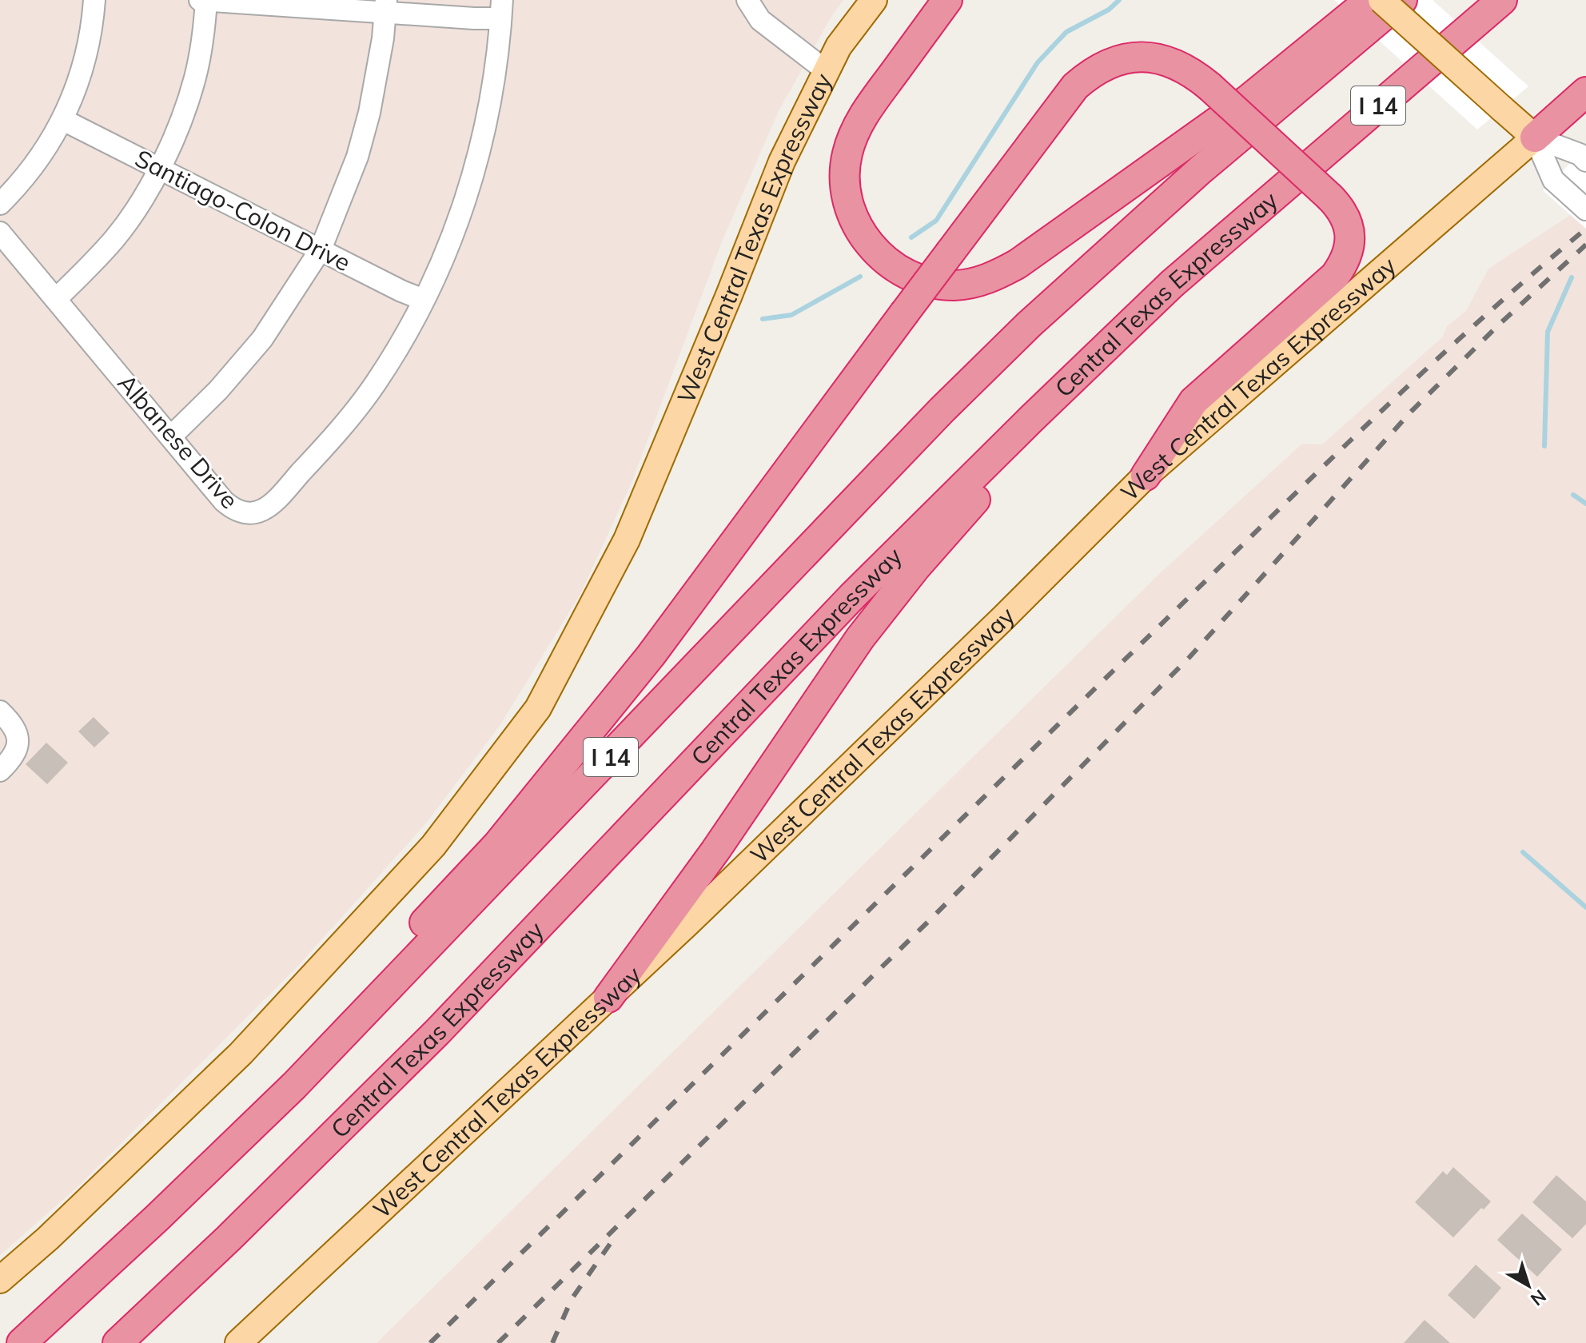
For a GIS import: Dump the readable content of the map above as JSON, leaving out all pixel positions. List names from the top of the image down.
{
  "streets": {
    "highway": ["I 14", "Central Texas Expressway"],
    "main road": ["West Central Texas Expressway"],
    "street": ["Santiago-Colon Drive", "Albanese Drive"]
  },
  "crossings": [
    ["Santiago-Colon Drive", "Albanese Drive"]
  ],
  "north": "bottom right"
}
